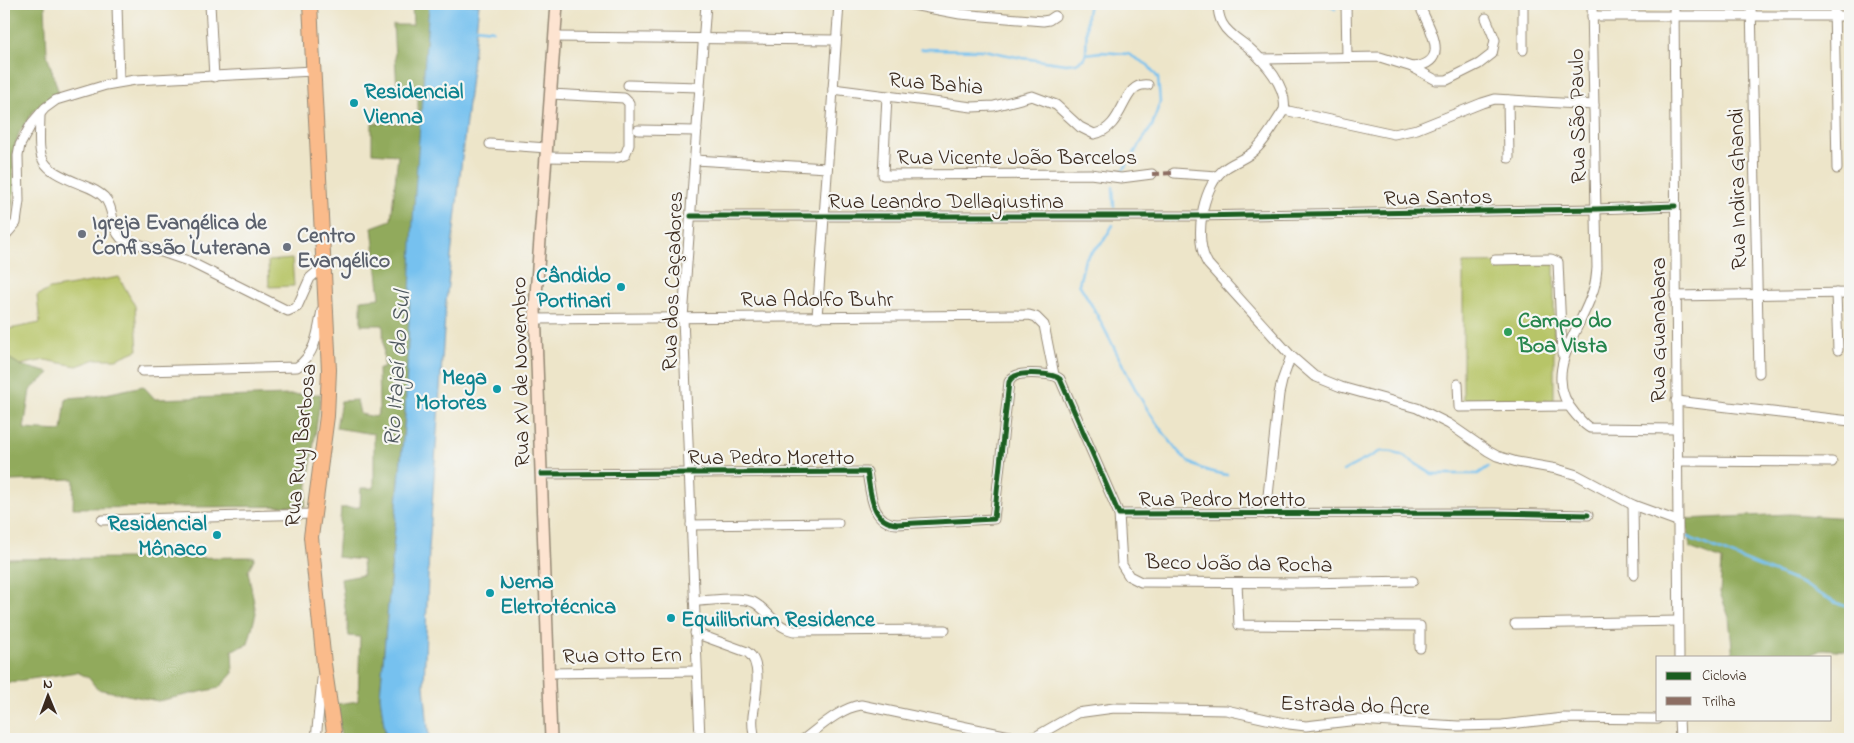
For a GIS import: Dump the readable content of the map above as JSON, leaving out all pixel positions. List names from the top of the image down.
{
  "streets": {
    "main road": ["Rua XV de Novembro", "Rua Ruy Barbosa"],
    "street": [
      "Rua Bahia",
      "Rua São Paulo",
      "Rua Vicente João Barcelos",
      "Rua Indira Ghandi",
      "Rua Santos",
      "Rua Leandro Dellagiustina",
      "Rua dos Caçadores",
      "Rua Adolfo Buhr",
      "Rua Guanabara",
      "Rua Pedro Moretto",
      "Beco João da Rocha",
      "Rua Otto Ern",
      "Estrada do Acre"
    ]
  },
  "crossings": [
    ["Rua Bahia", "Rua Vicente João Barcelos"],
    ["Rua São Paulo", "Rua Santos"],
    ["Rua Santos", "Rua Leandro Dellagiustina"],
    ["Rua Santos", "Rua Guanabara"],
    ["Rua Leandro Dellagiustina", "Rua dos Caçadores"],
    ["Rua dos Caçadores", "Rua Adolfo Buhr"],
    ["Rua dos Caçadores", "Rua Pedro Moretto"],
    ["Rua dos Caçadores", "Rua Otto Ern"],
    ["Rua Adolfo Buhr", "Rua XV de Novembro"],
    ["Rua Adolfo Buhr", "Rua Pedro Moretto"],
    ["Rua XV de Novembro", "Rua Pedro Moretto"],
    ["Rua XV de Novembro", "Rua Otto Ern"],
    ["Rua Pedro Moretto", "Beco João da Rocha"]
  ],
  "water": ["Rio Itajaí do Sul"],
  "places": [
    "Residencial Vienna",
    "Igreja Evangélica de Confissão Luterana",
    "Centro Evangélico",
    "Cândido Portinari",
    "Campo do Boa Vista",
    "Mega Motores",
    "Residencial Mônaco",
    "Nema Eletrotécnica",
    "Equilibrium Residence"
  ],
  "legend": ["Ciclovia", "Trilha"],
  "north": "top"
}
